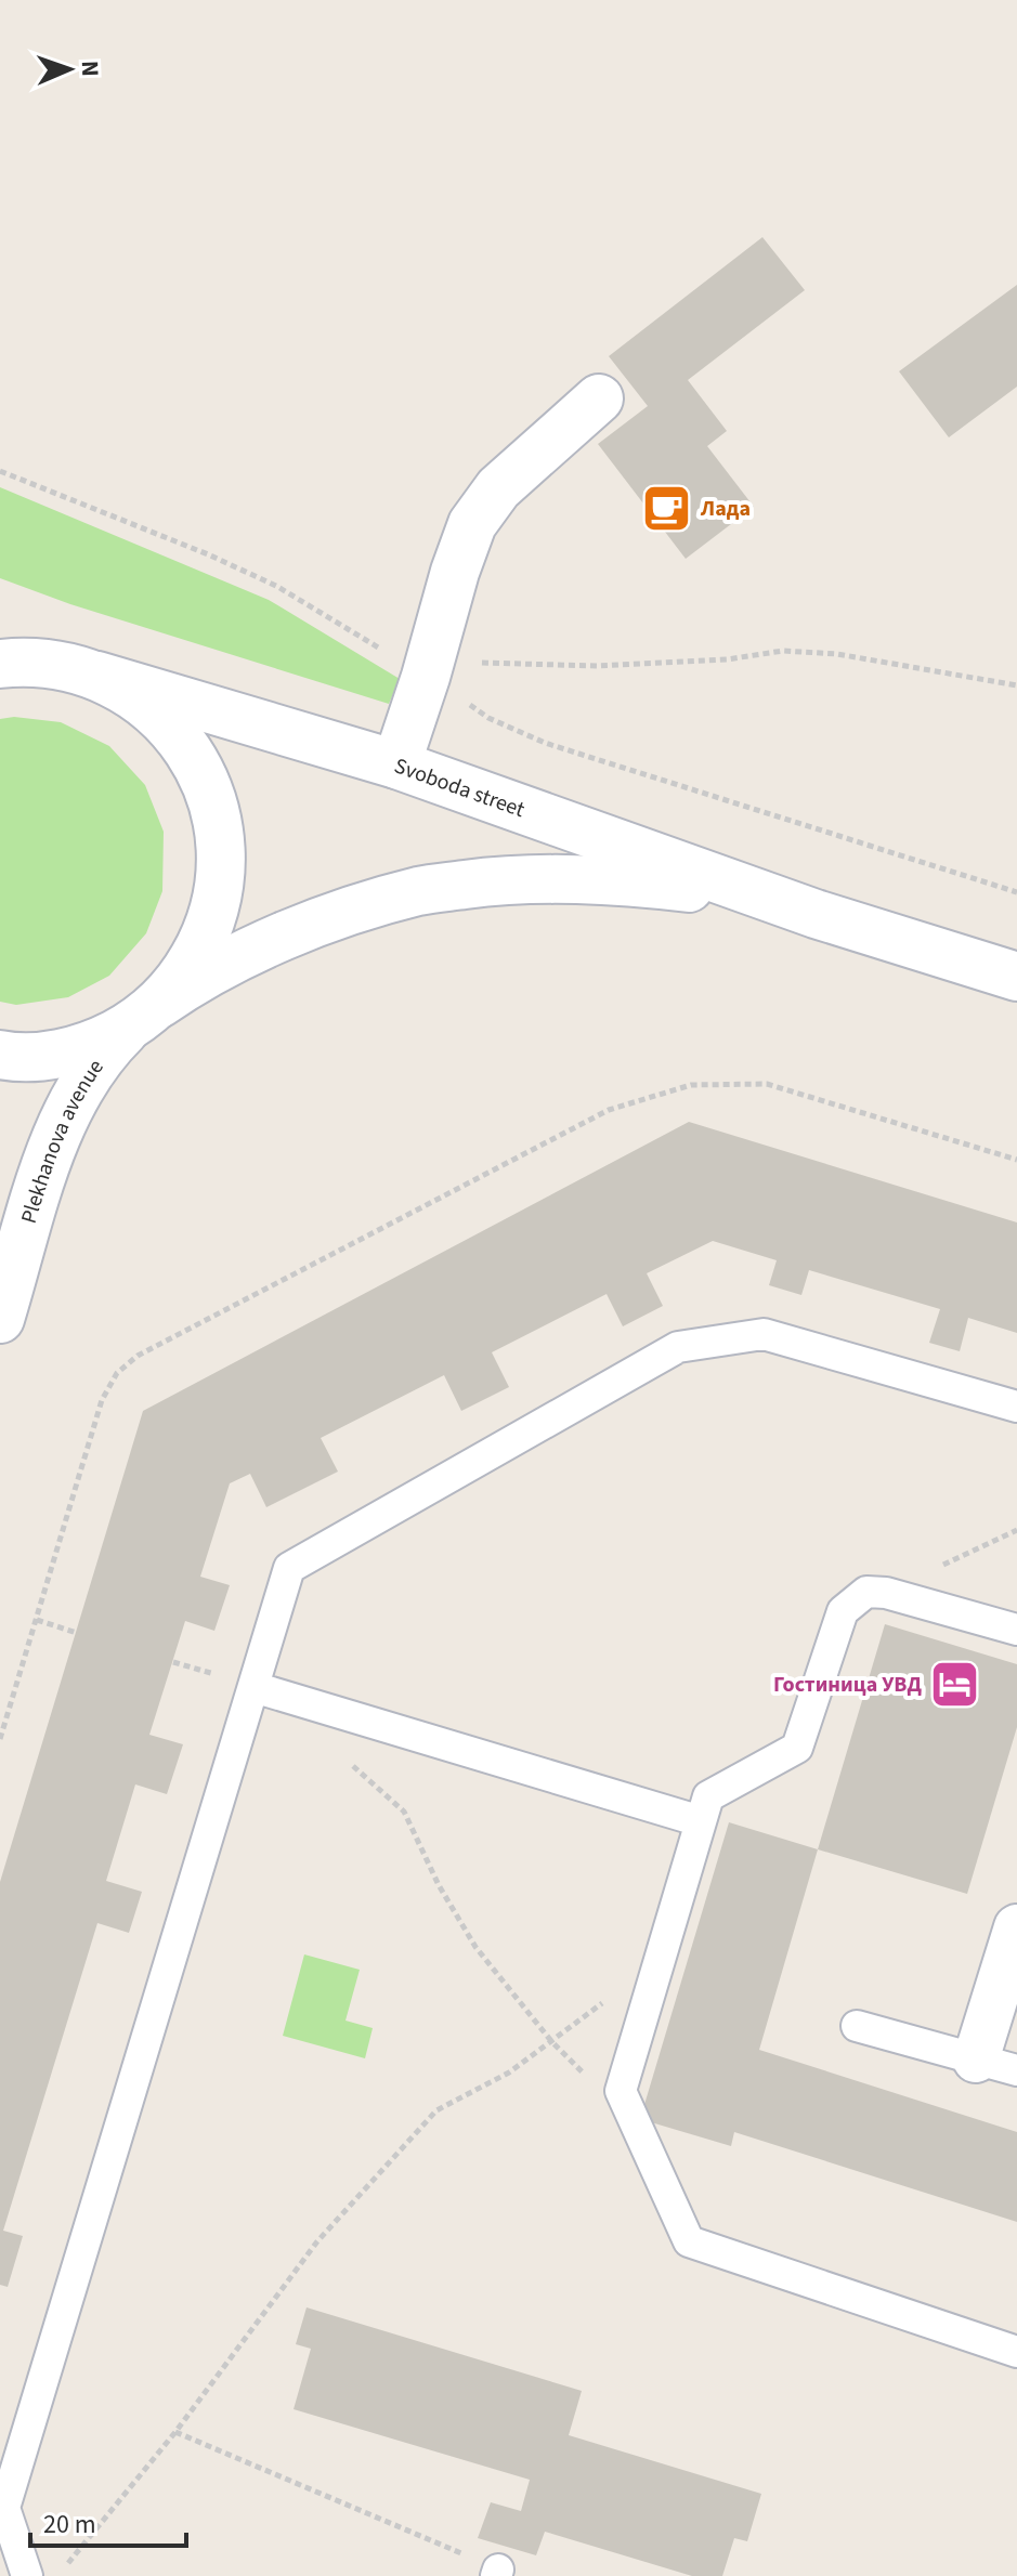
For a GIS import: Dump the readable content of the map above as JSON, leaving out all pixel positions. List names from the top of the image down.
{
  "streets": {
    "main road": ["Svoboda street", "Plekhanova avenue"]
  },
  "crossings": [
    ["Svoboda street", "Plekhanova avenue"]
  ],
  "places": {
    "cafe": ["Лада"],
    "hotel": ["Гостиница УВД"]
  },
  "scale_bar": "20 m",
  "north": "right"
}
